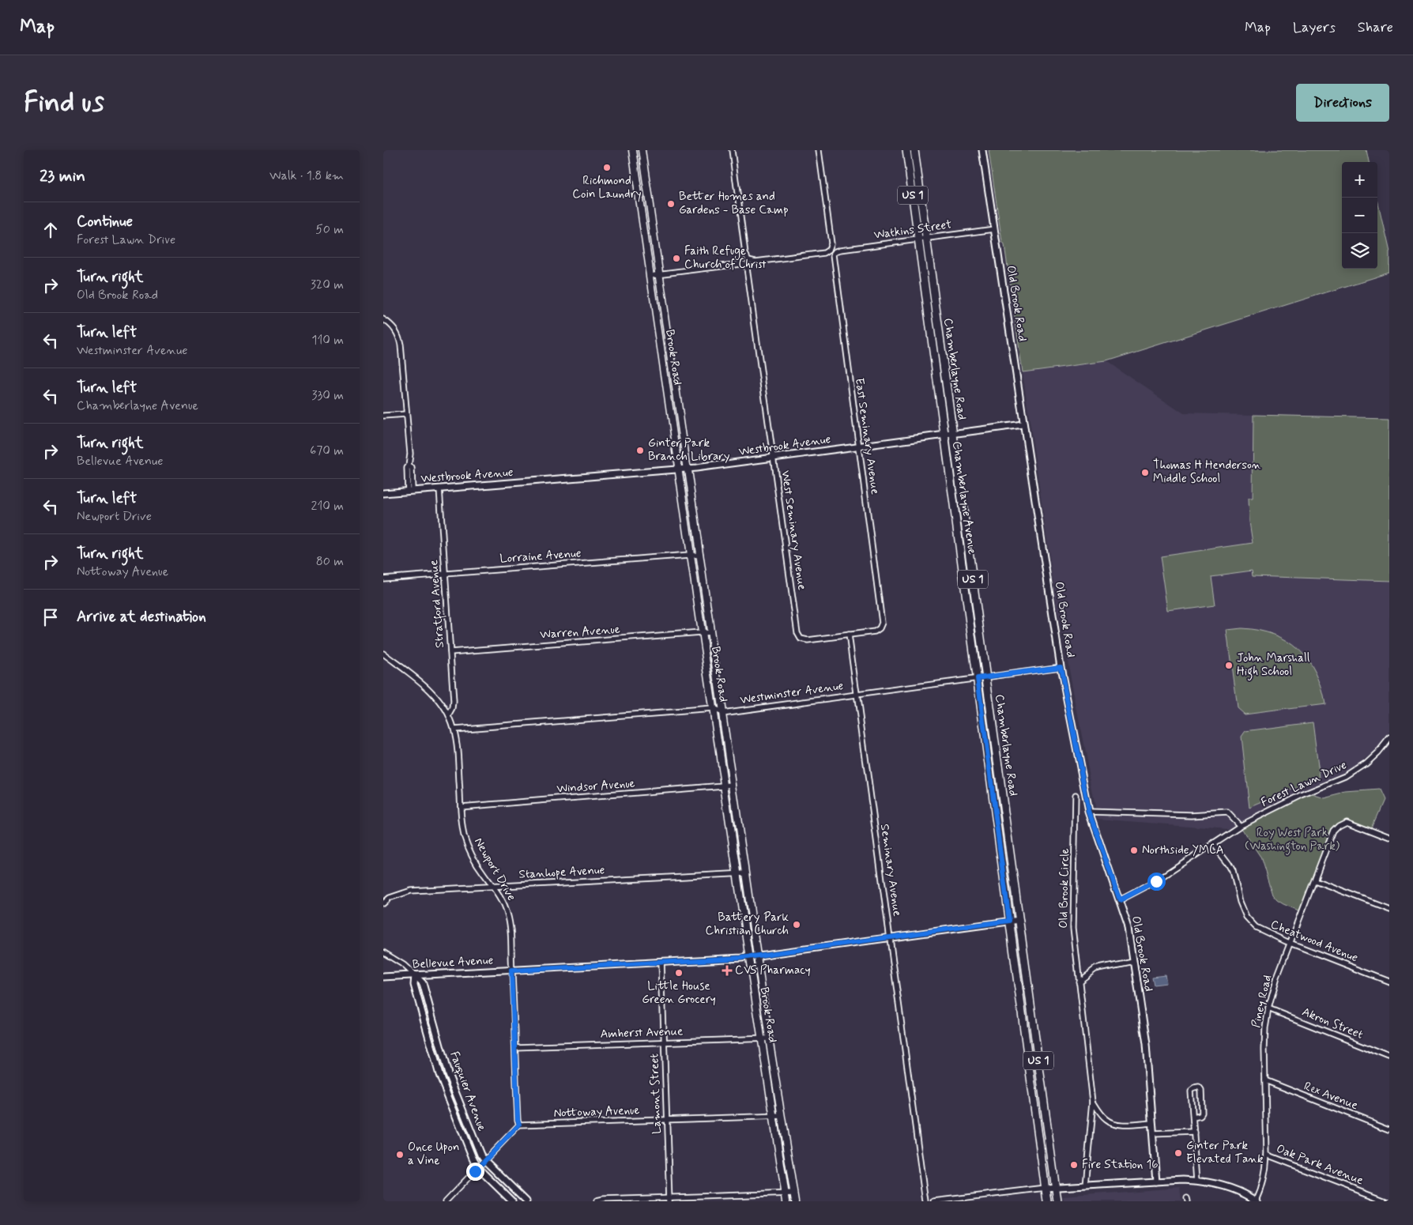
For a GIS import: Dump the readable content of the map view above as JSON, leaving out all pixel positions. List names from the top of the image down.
{
  "streets": {
    "main road": [
      "US 1",
      "Brook Road",
      "Chamberlayne Road",
      "Chamberlayne Avenue"
    ],
    "street": [
      "Watkins Street",
      "Old Brook Road",
      "East Seminary Avenue",
      "Westbrook Avenue",
      "West Seminary Avenue",
      "Lorraine Avenue",
      "Stratford Avenue",
      "Warren Avenue",
      "Westminster Avenue",
      "Forest Lawn Drive",
      "Windsor Avenue",
      "Newport Drive",
      "Seminary Avenue",
      "Stanhope Avenue",
      "Old Brook Circle",
      "Cheatwood Avenue",
      "Bellevue Avenue",
      "Piney Road",
      "Akron Street",
      "Amherst Avenue",
      "Fauquier Avenue",
      "Lamont Street",
      "Rex Avenue",
      "Nottoway Avenue",
      "Oak Park Avenue"
    ]
  },
  "crossings": [
    ["US 1", "Chamberlayne Road"],
    ["US 1", "Bellevue Avenue"],
    ["Watkins Street", "Old Brook Road"],
    ["Watkins Street", "Chamberlayne Road"],
    ["Watkins Street", "East Seminary Avenue"],
    ["Watkins Street", "Chamberlayne Avenue"],
    ["Old Brook Road", "Westbrook Avenue"],
    ["Old Brook Road", "Westminster Avenue"],
    ["Old Brook Road", "Forest Lawn Drive"],
    ["Old Brook Road", "Old Brook Circle"],
    ["Brook Road", "Westbrook Avenue"],
    ["Brook Road", "West Seminary Avenue"],
    ["Brook Road", "Lorraine Avenue"],
    ["Brook Road", "Warren Avenue"],
    ["Brook Road", "Westminster Avenue"],
    ["Brook Road", "Windsor Avenue"],
    ["Brook Road", "Stanhope Avenue"],
    ["Brook Road", "Bellevue Avenue"],
    ["Brook Road", "Amherst Avenue"],
    ["Brook Road", "Nottoway Avenue"],
    ["Chamberlayne Road", "Westbrook Avenue"],
    ["Chamberlayne Road", "Westminster Avenue"],
    ["Chamberlayne Road", "Bellevue Avenue"],
    ["East Seminary Avenue", "Westbrook Avenue"],
    ["East Seminary Avenue", "West Seminary Avenue"],
    ["East Seminary Avenue", "Seminary Avenue"],
    ["Westbrook Avenue", "Chamberlayne Avenue"],
    ["Westbrook Avenue", "West Seminary Avenue"],
    ["Westbrook Avenue", "Stratford Avenue"],
    ["Chamberlayne Avenue", "Westminster Avenue"],
    ["Chamberlayne Avenue", "Bellevue Avenue"],
    ["West Seminary Avenue", "Seminary Avenue"],
    ["Lorraine Avenue", "Stratford Avenue"],
    ["Stratford Avenue", "Warren Avenue"],
    ["Stratford Avenue", "Newport Drive"],
    ["Westminster Avenue", "Seminary Avenue"],
    ["Forest Lawn Drive", "Cheatwood Avenue"],
    ["Windsor Avenue", "Newport Drive"],
    ["Newport Drive", "Stanhope Avenue"],
    ["Newport Drive", "Bellevue Avenue"],
    ["Newport Drive", "Amherst Avenue"],
    ["Newport Drive", "Nottoway Avenue"],
    ["Seminary Avenue", "Bellevue Avenue"],
    ["Cheatwood Avenue", "Piney Road"],
    ["Bellevue Avenue", "Fauquier Avenue"],
    ["Bellevue Avenue", "Lamont Street"],
    ["Piney Road", "Akron Street"],
    ["Piney Road", "Rex Avenue"],
    ["Piney Road", "Oak Park Avenue"],
    ["Amherst Avenue", "Lamont Street"],
    ["Lamont Street", "Nottoway Avenue"]
  ],
  "parks": ["Roy West Park (Washington Park)"],
  "places": {
    "other": [
      "Richmond Coin Laundry",
      "Better Homes and Gardens - Base Camp",
      "Faith Refuge Church of Christ",
      "Ginter Park Branch Library",
      "Thomas H Henderson Middle School",
      "John Marshall High School",
      "Northside YMCA",
      "Battery Park Christian Church",
      "Little House Green Grocery",
      "Ginter Park Elevated Tank",
      "Once Upon a Vine",
      "Fire Station 16"
    ],
    "health": ["CVS Pharmacy"]
  },
  "page": {
    "header": "Map",
    "nav": ["Map", "Layers", "Share"],
    "buttons": "Directions",
    "title": "Find us",
    "heading": ["23 min", "Walk · 1.8 km"],
    "map_buttons": ["+", "−"],
    "list": [
      ["Continue", "Forest Lawn Drive", "50 m"],
      ["Turn right", "Old Brook Road", "320 m"],
      ["Turn left", "Westminster Avenue", "110 m"],
      ["Turn left", "Chamberlayne Avenue", "330 m"],
      ["Turn right", "Bellevue Avenue", "670 m"],
      ["Turn left", "Newport Drive", "210 m"],
      ["Turn right", "Nottoway Avenue", "80 m"],
      "Arrive at destination"
    ]
  }
}
